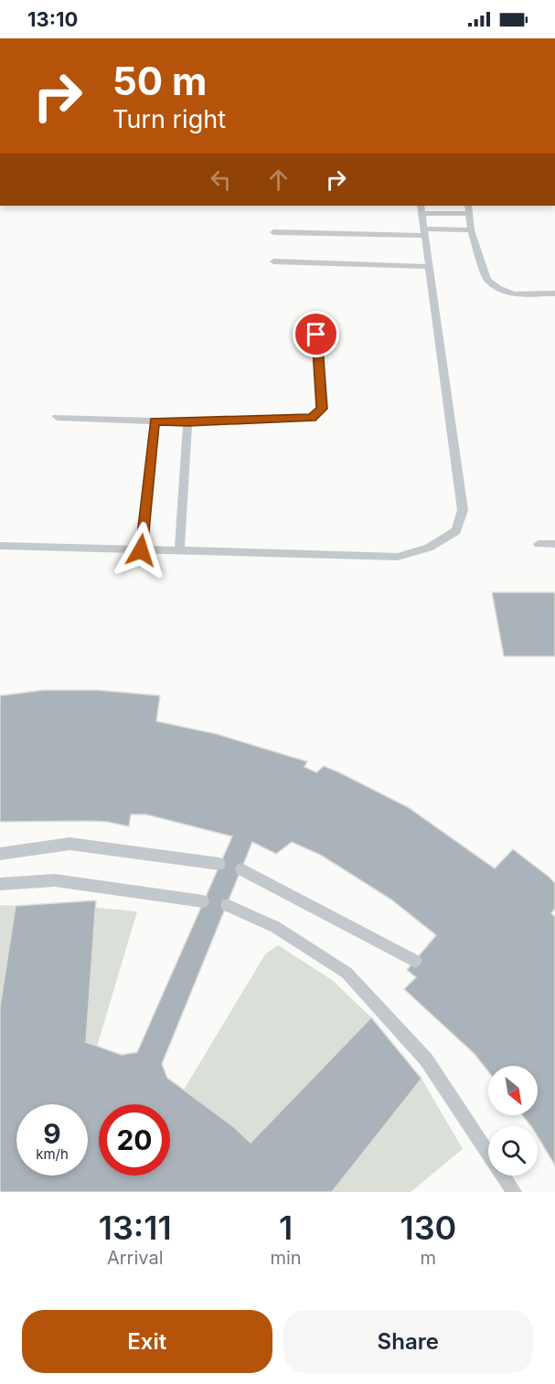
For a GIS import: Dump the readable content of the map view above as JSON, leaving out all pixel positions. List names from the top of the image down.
{
  "north": "bottom right",
  "page": {
    "status": "13:10",
    "turn": ["50 m", "Turn right"],
    "speed": "9 km/h",
    "limit": "20",
    "eta": [
      "13:11",
      "Arrival",
      "1",
      "min",
      "130",
      "m"
    ],
    "buttons": ["Exit", "Share"]
  }
}
